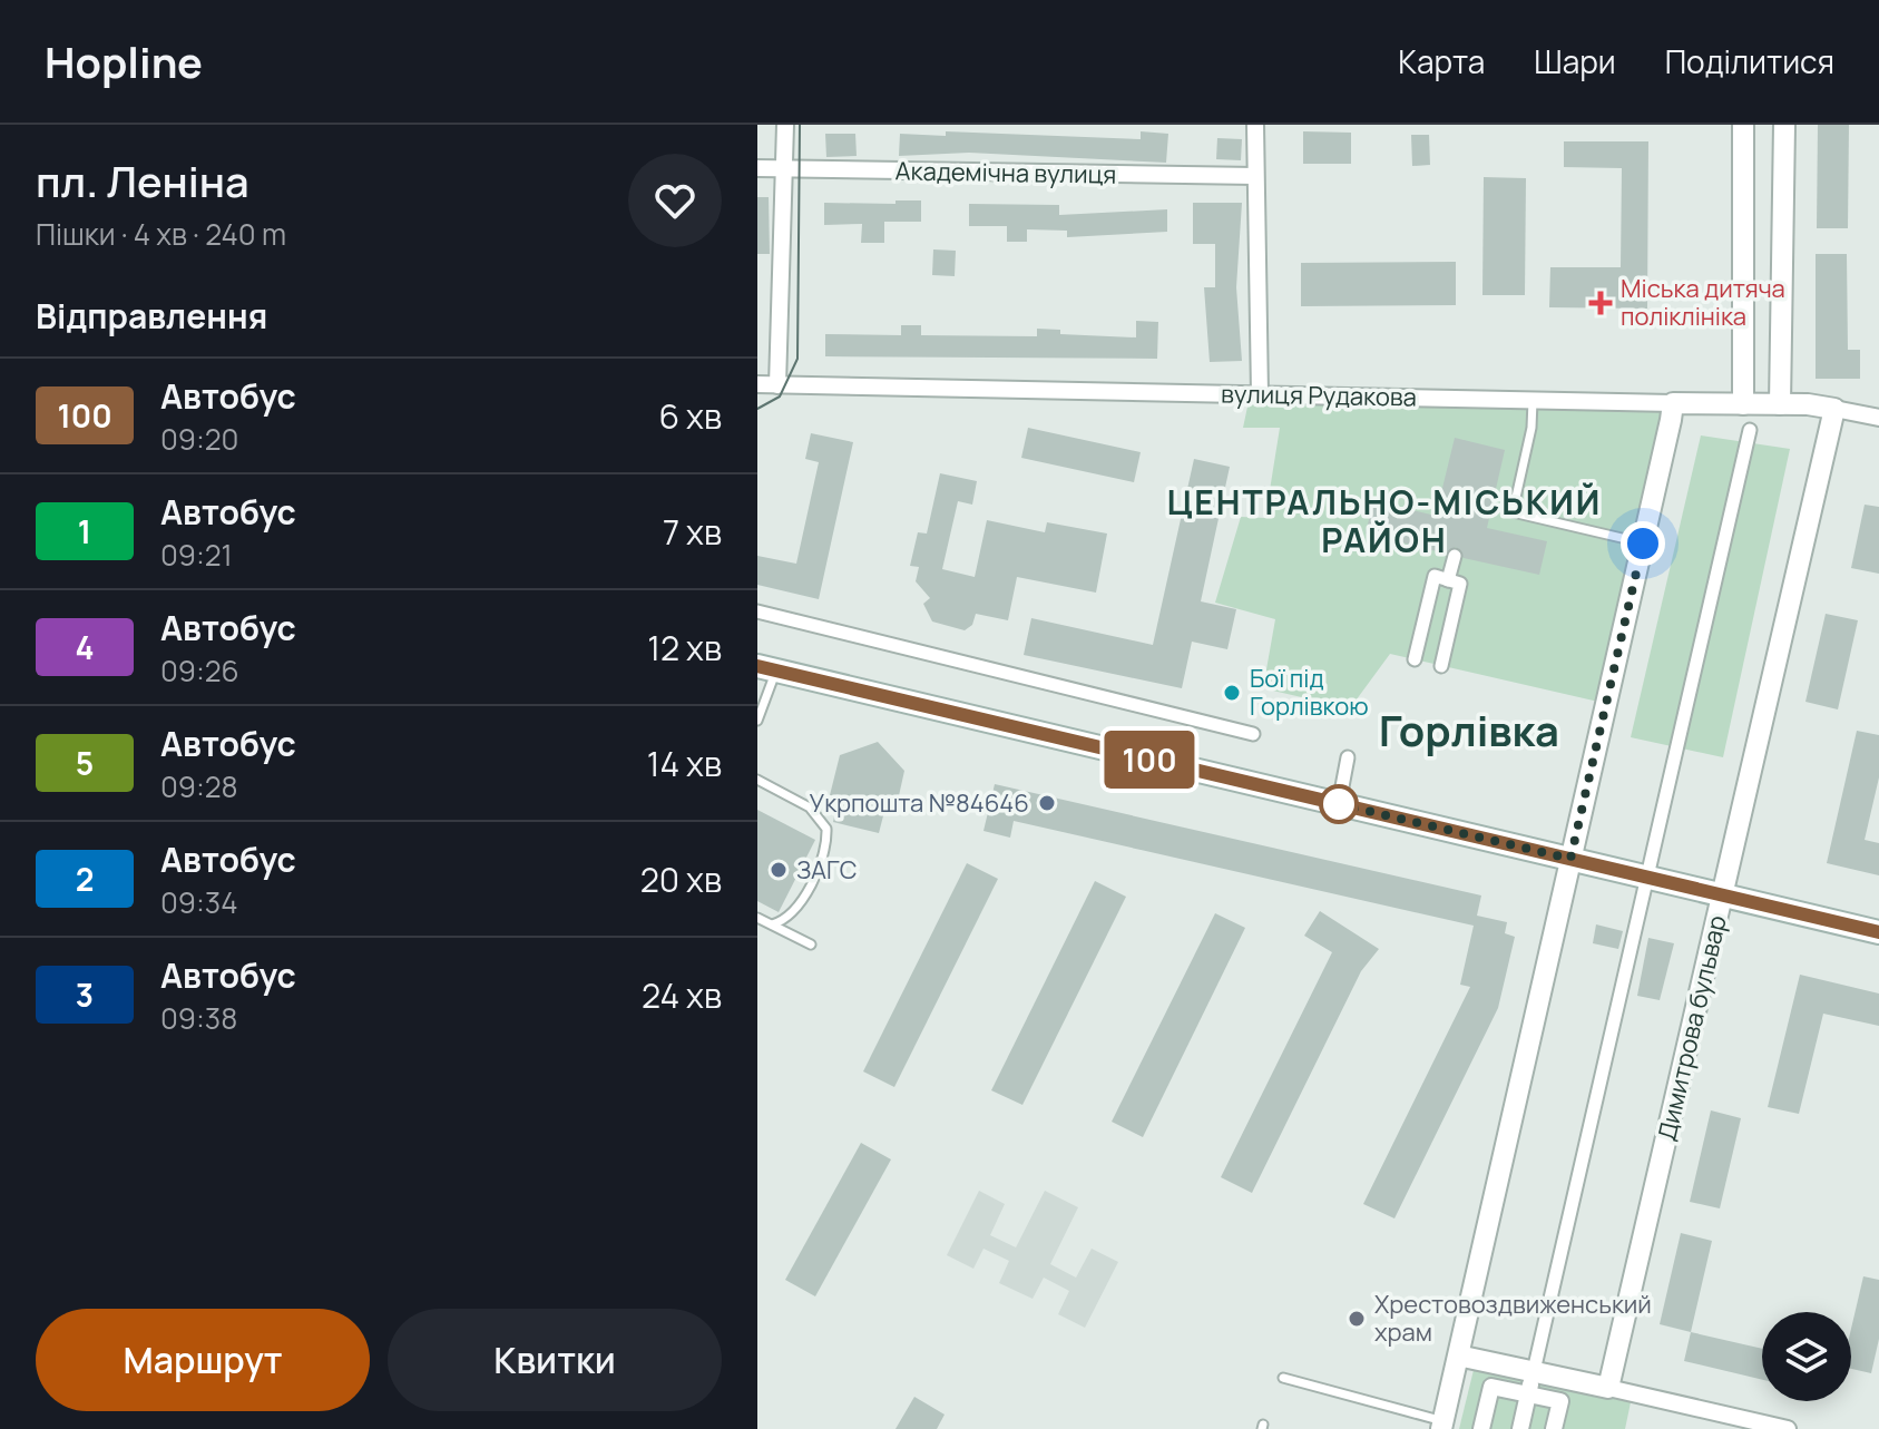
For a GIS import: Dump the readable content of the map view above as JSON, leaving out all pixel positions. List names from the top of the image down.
{
  "streets": {
    "street": ["Академічна вулиця", "вулиця Рудакова", "Димитрова бульвар"]
  },
  "crossings": [
    ["вулиця Рудакова", "Димитрова бульвар"]
  ],
  "districts": ["ЦЕНТРАЛЬНО-МІСЬКИЙ РАЙОН", "Горлівка"],
  "places": {
    "health": ["Міська дитяча поліклініка"],
    "other": [
      "Бої під Горлівкою",
      "Укрпошта №84646",
      "ЗАГС",
      "Хрестовоздвиженський храм"
    ]
  },
  "lines": ["bus line 100"],
  "page": {
    "header": "Hopline",
    "nav": ["Карта", "Шари", "Поділитися"],
    "heading": [
      ["пл. Леніна", "Пішки · 4 хв · 240 m"],
      "Відправлення"
    ],
    "on_map": "100",
    "list": [
      {
        "mark": "100",
        "name": "Автобус",
        "note": "09:20",
        "value": "6 хв"
      },
      {
        "mark": "1",
        "name": "Автобус",
        "note": "09:21",
        "value": "7 хв"
      },
      {
        "mark": "4",
        "name": "Автобус",
        "note": "09:26",
        "value": "12 хв"
      },
      {
        "mark": "5",
        "name": "Автобус",
        "note": "09:28",
        "value": "14 хв"
      },
      {
        "mark": "2",
        "name": "Автобус",
        "note": "09:34",
        "value": "20 хв"
      },
      {
        "mark": "3",
        "name": "Автобус",
        "note": "09:38",
        "value": "24 хв"
      }
    ],
    "buttons": ["Маршрут", "Квитки"]
  }
}
